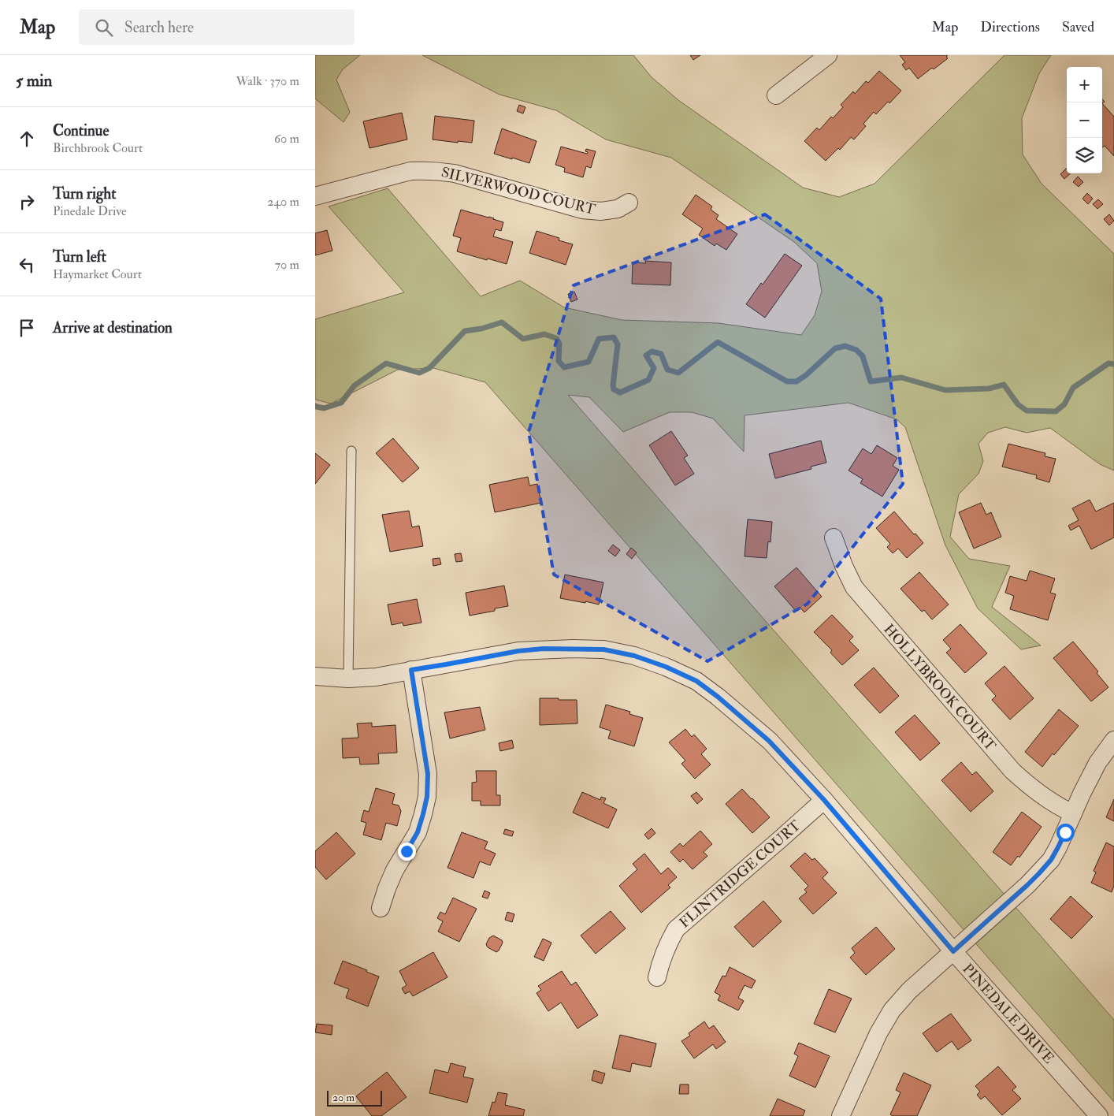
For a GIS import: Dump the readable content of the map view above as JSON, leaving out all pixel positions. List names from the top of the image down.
{
  "streets": {
    "street": [
      "SILVERWOOD COURT",
      "HOLLYBROOK COURT",
      "FLINTRIDGE COURT",
      "PINEDALE DRIVE"
    ]
  },
  "crossings": [
    ["FLINTRIDGE COURT", "PINEDALE DRIVE"]
  ],
  "scale_bar": "20 m",
  "page": {
    "header": "Map",
    "search": "Search here",
    "nav": ["Map", "Directions", "Saved"],
    "heading": ["5 min", "Walk · 370 m"],
    "map_buttons": ["+", "−"],
    "list": [
      ["Continue", "Birchbrook Court", "60 m"],
      ["Turn right", "Pinedale Drive", "240 m"],
      ["Turn left", "Haymarket Court", "70 m"],
      "Arrive at destination"
    ],
    "scale": "20 m"
  }
}
